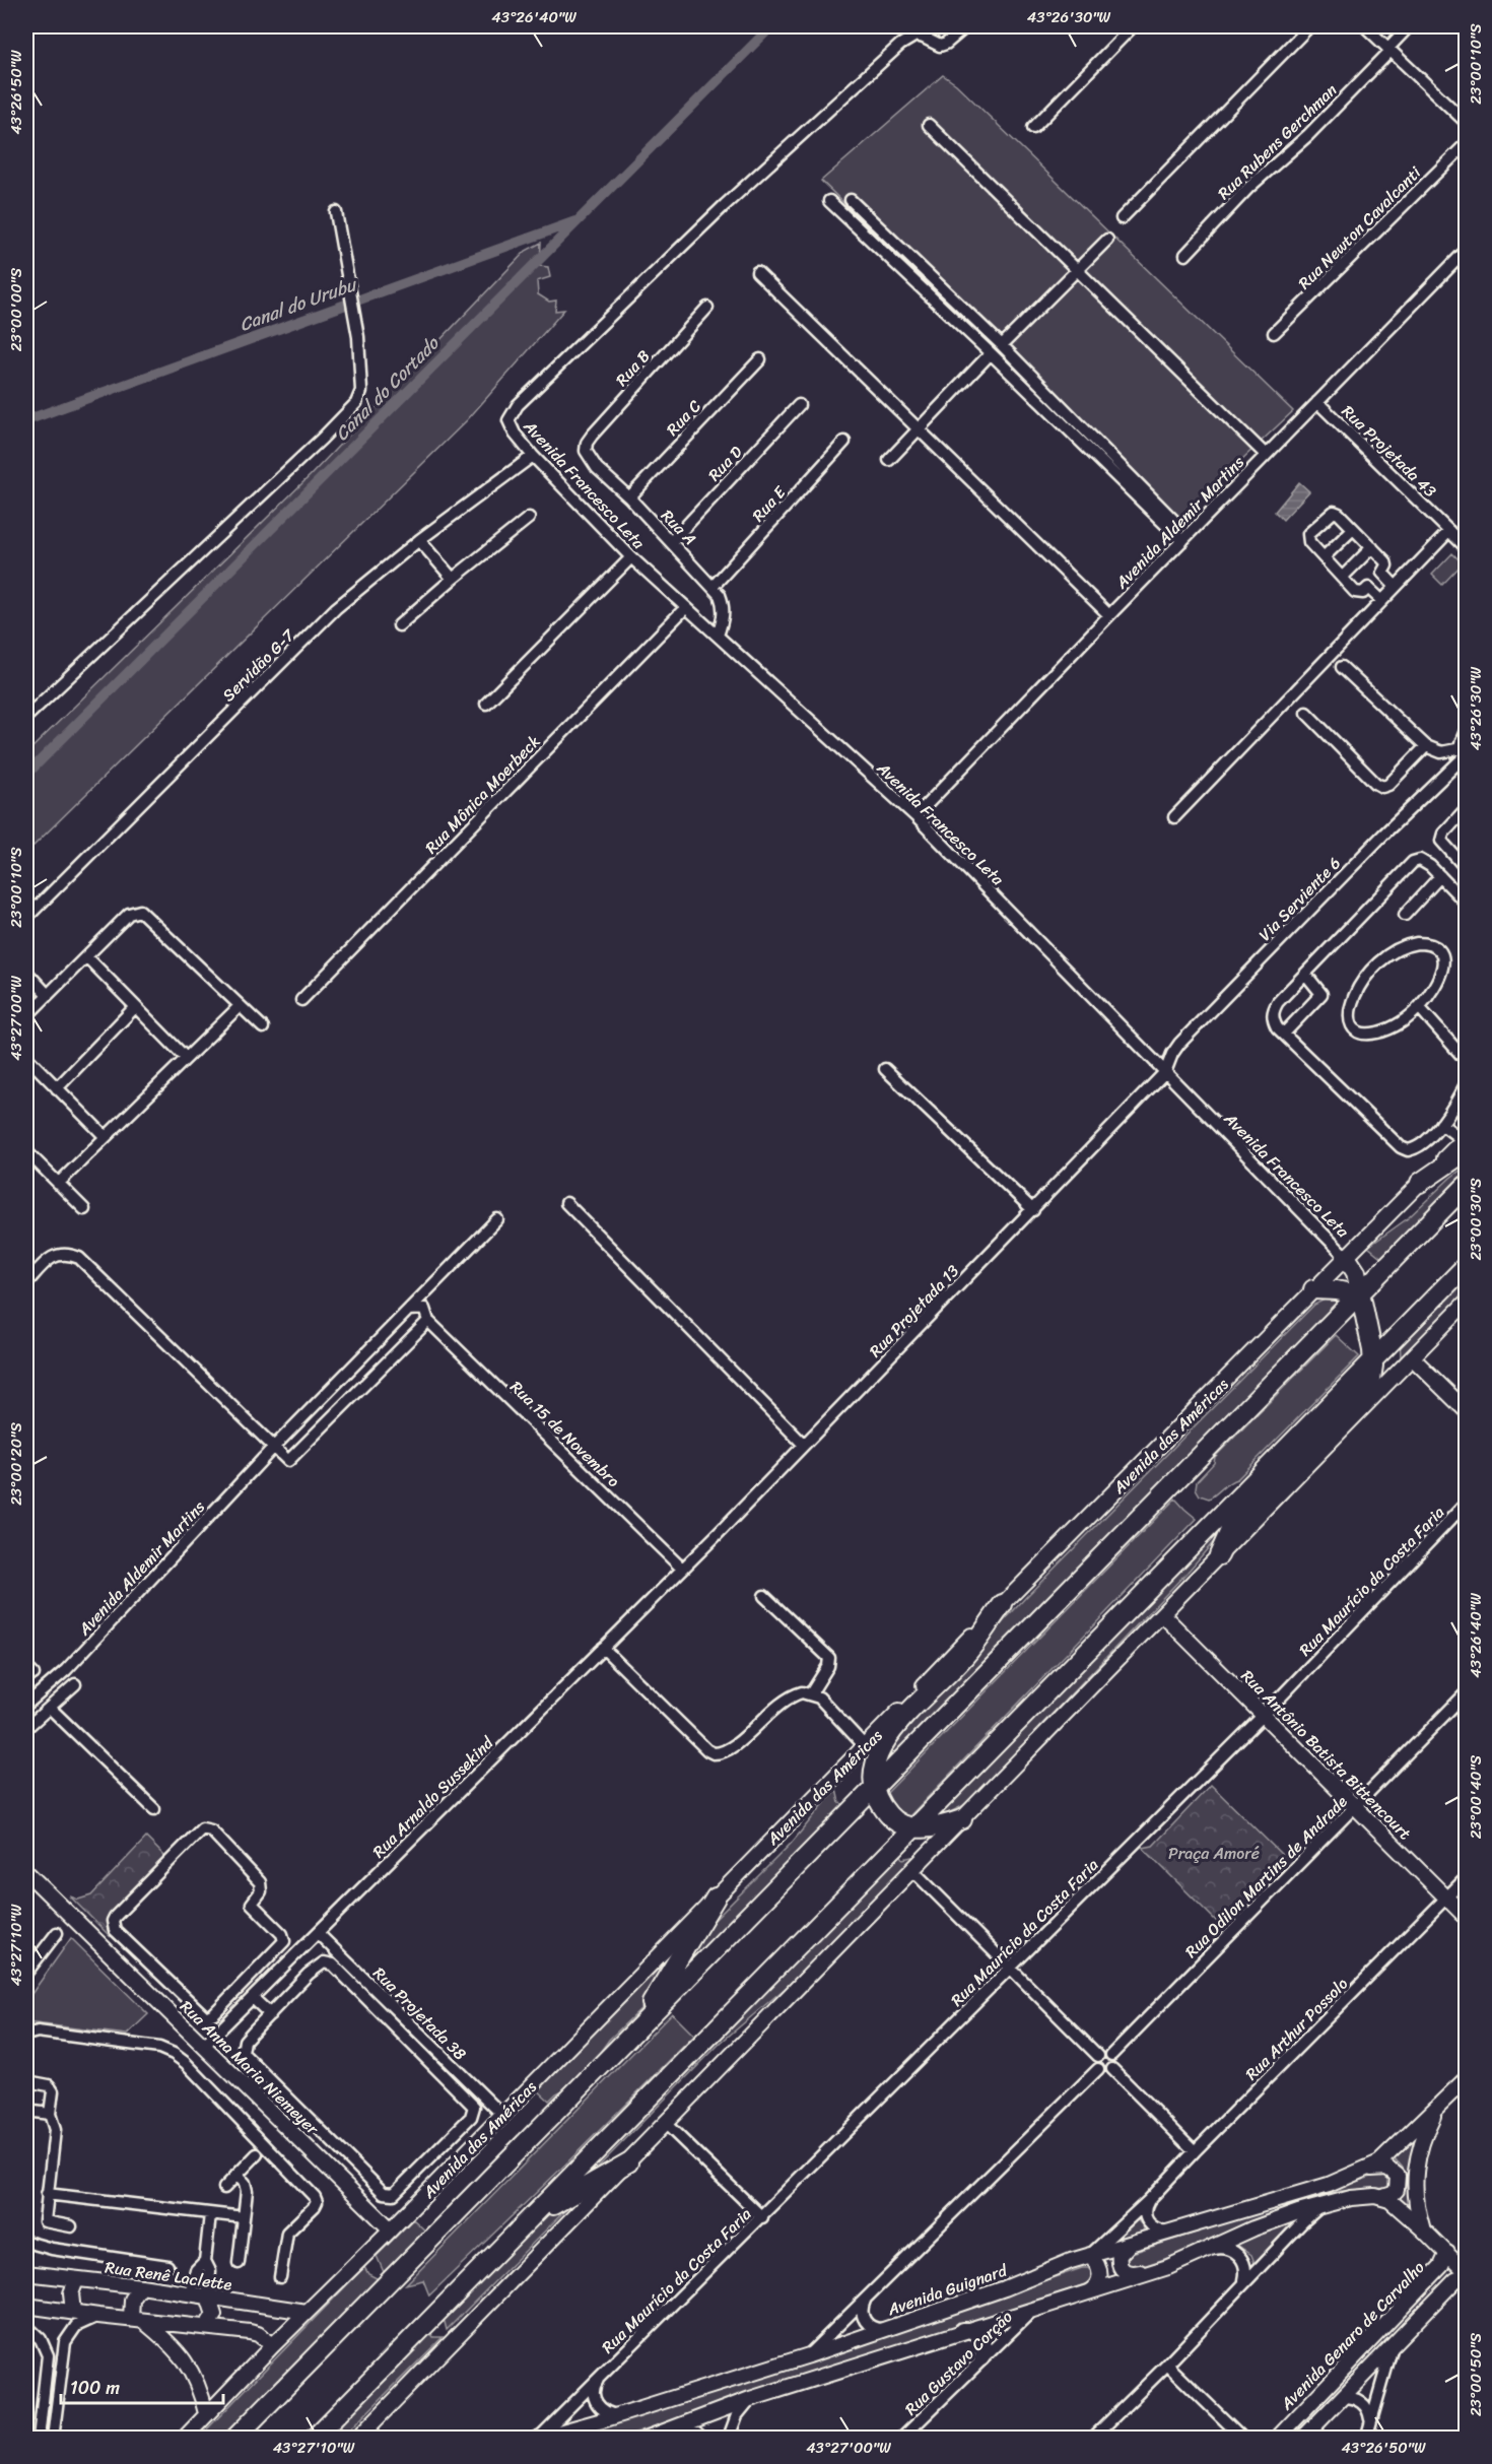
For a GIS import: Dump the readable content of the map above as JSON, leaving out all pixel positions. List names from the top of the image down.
{
  "streets": {
    "highway": ["Avenida das Américas"],
    "street": [
      "Rua Rubens Gerchman",
      "Rua Newton Cavalcanti",
      "Rua B",
      "Rua C",
      "Rua Projetada 43",
      "Rua D",
      "Avenida Francesco Leta",
      "Rua E",
      "Avenida Aldemir Martins",
      "Rua A",
      "Servidão G-7",
      "Rua Mônica Moerbeck",
      "Via Serviente 6",
      "Rua Projetada 13",
      "Rua 15 de Novembro",
      "Rua Maurício da Costa Faria",
      "Rua Antônio Batista Bittencourt",
      "Rua Arnaldo Sussekind",
      "Rua Odilon Martins de Andrade",
      "Rua Projetada 38",
      "Rua Arthur Possolo",
      "Rua Anna Maria Niemeyer",
      "Rua Renê Laclette",
      "Avenida Guignard",
      "Avenida Genaro de Carvalho",
      "Rua Gustavo Corção"
    ]
  },
  "crossings": [
    ["Rua B", "Rua A"],
    ["Rua C", "Rua A"],
    ["Rua Projetada 43", "Avenida Aldemir Martins"],
    ["Rua D", "Rua A"],
    ["Avenida Francesco Leta", "Avenida Aldemir Martins"],
    ["Avenida Francesco Leta", "Rua A"],
    ["Avenida Francesco Leta", "Servidão G-7"],
    ["Avenida Francesco Leta", "Rua Mônica Moerbeck"],
    ["Avenida Francesco Leta", "Via Serviente 6"],
    ["Avenida Francesco Leta", "Rua Projetada 13"],
    ["Avenida Francesco Leta", "Avenida das Américas"],
    ["Rua E", "Rua A"],
    ["Via Serviente 6", "Rua Projetada 13"],
    ["Rua Projetada 13", "Rua 15 de Novembro"],
    ["Rua Projetada 13", "Rua Arnaldo Sussekind"],
    ["Rua 15 de Novembro", "Rua Arnaldo Sussekind"],
    ["Avenida das Américas", "Rua Projetada 38"],
    ["Avenida das Américas", "Rua Anna Maria Niemeyer"],
    ["Avenida das Américas", "Rua Renê Laclette"],
    ["Rua Maurício da Costa Faria", "Rua Antônio Batista Bittencourt"],
    ["Rua Maurício da Costa Faria", "Avenida Guignard"],
    ["Rua Antônio Batista Bittencourt", "Rua Odilon Martins de Andrade"],
    ["Rua Antônio Batista Bittencourt", "Rua Arthur Possolo"],
    ["Rua Arnaldo Sussekind", "Rua Projetada 38"],
    ["Rua Arnaldo Sussekind", "Rua Anna Maria Niemeyer"],
    ["Rua Arthur Possolo", "Avenida Guignard"]
  ],
  "water": ["Canal do Urubu", "Canal do Cortado"],
  "parks": ["Praça Amoré"],
  "scale_bar": "100 m",
  "coordinates": [
    "43°26'40\"W",
    "43°26'30\"W",
    "23°00'10\"S",
    "43°26'50\"W",
    "23°00'00\"S",
    "43°27'00\"W",
    "23°00'30\"S",
    "23°00'20\"S",
    "23°00'40\"S",
    "43°27'10\"W",
    "23°00'50\"S"
  ]
}
